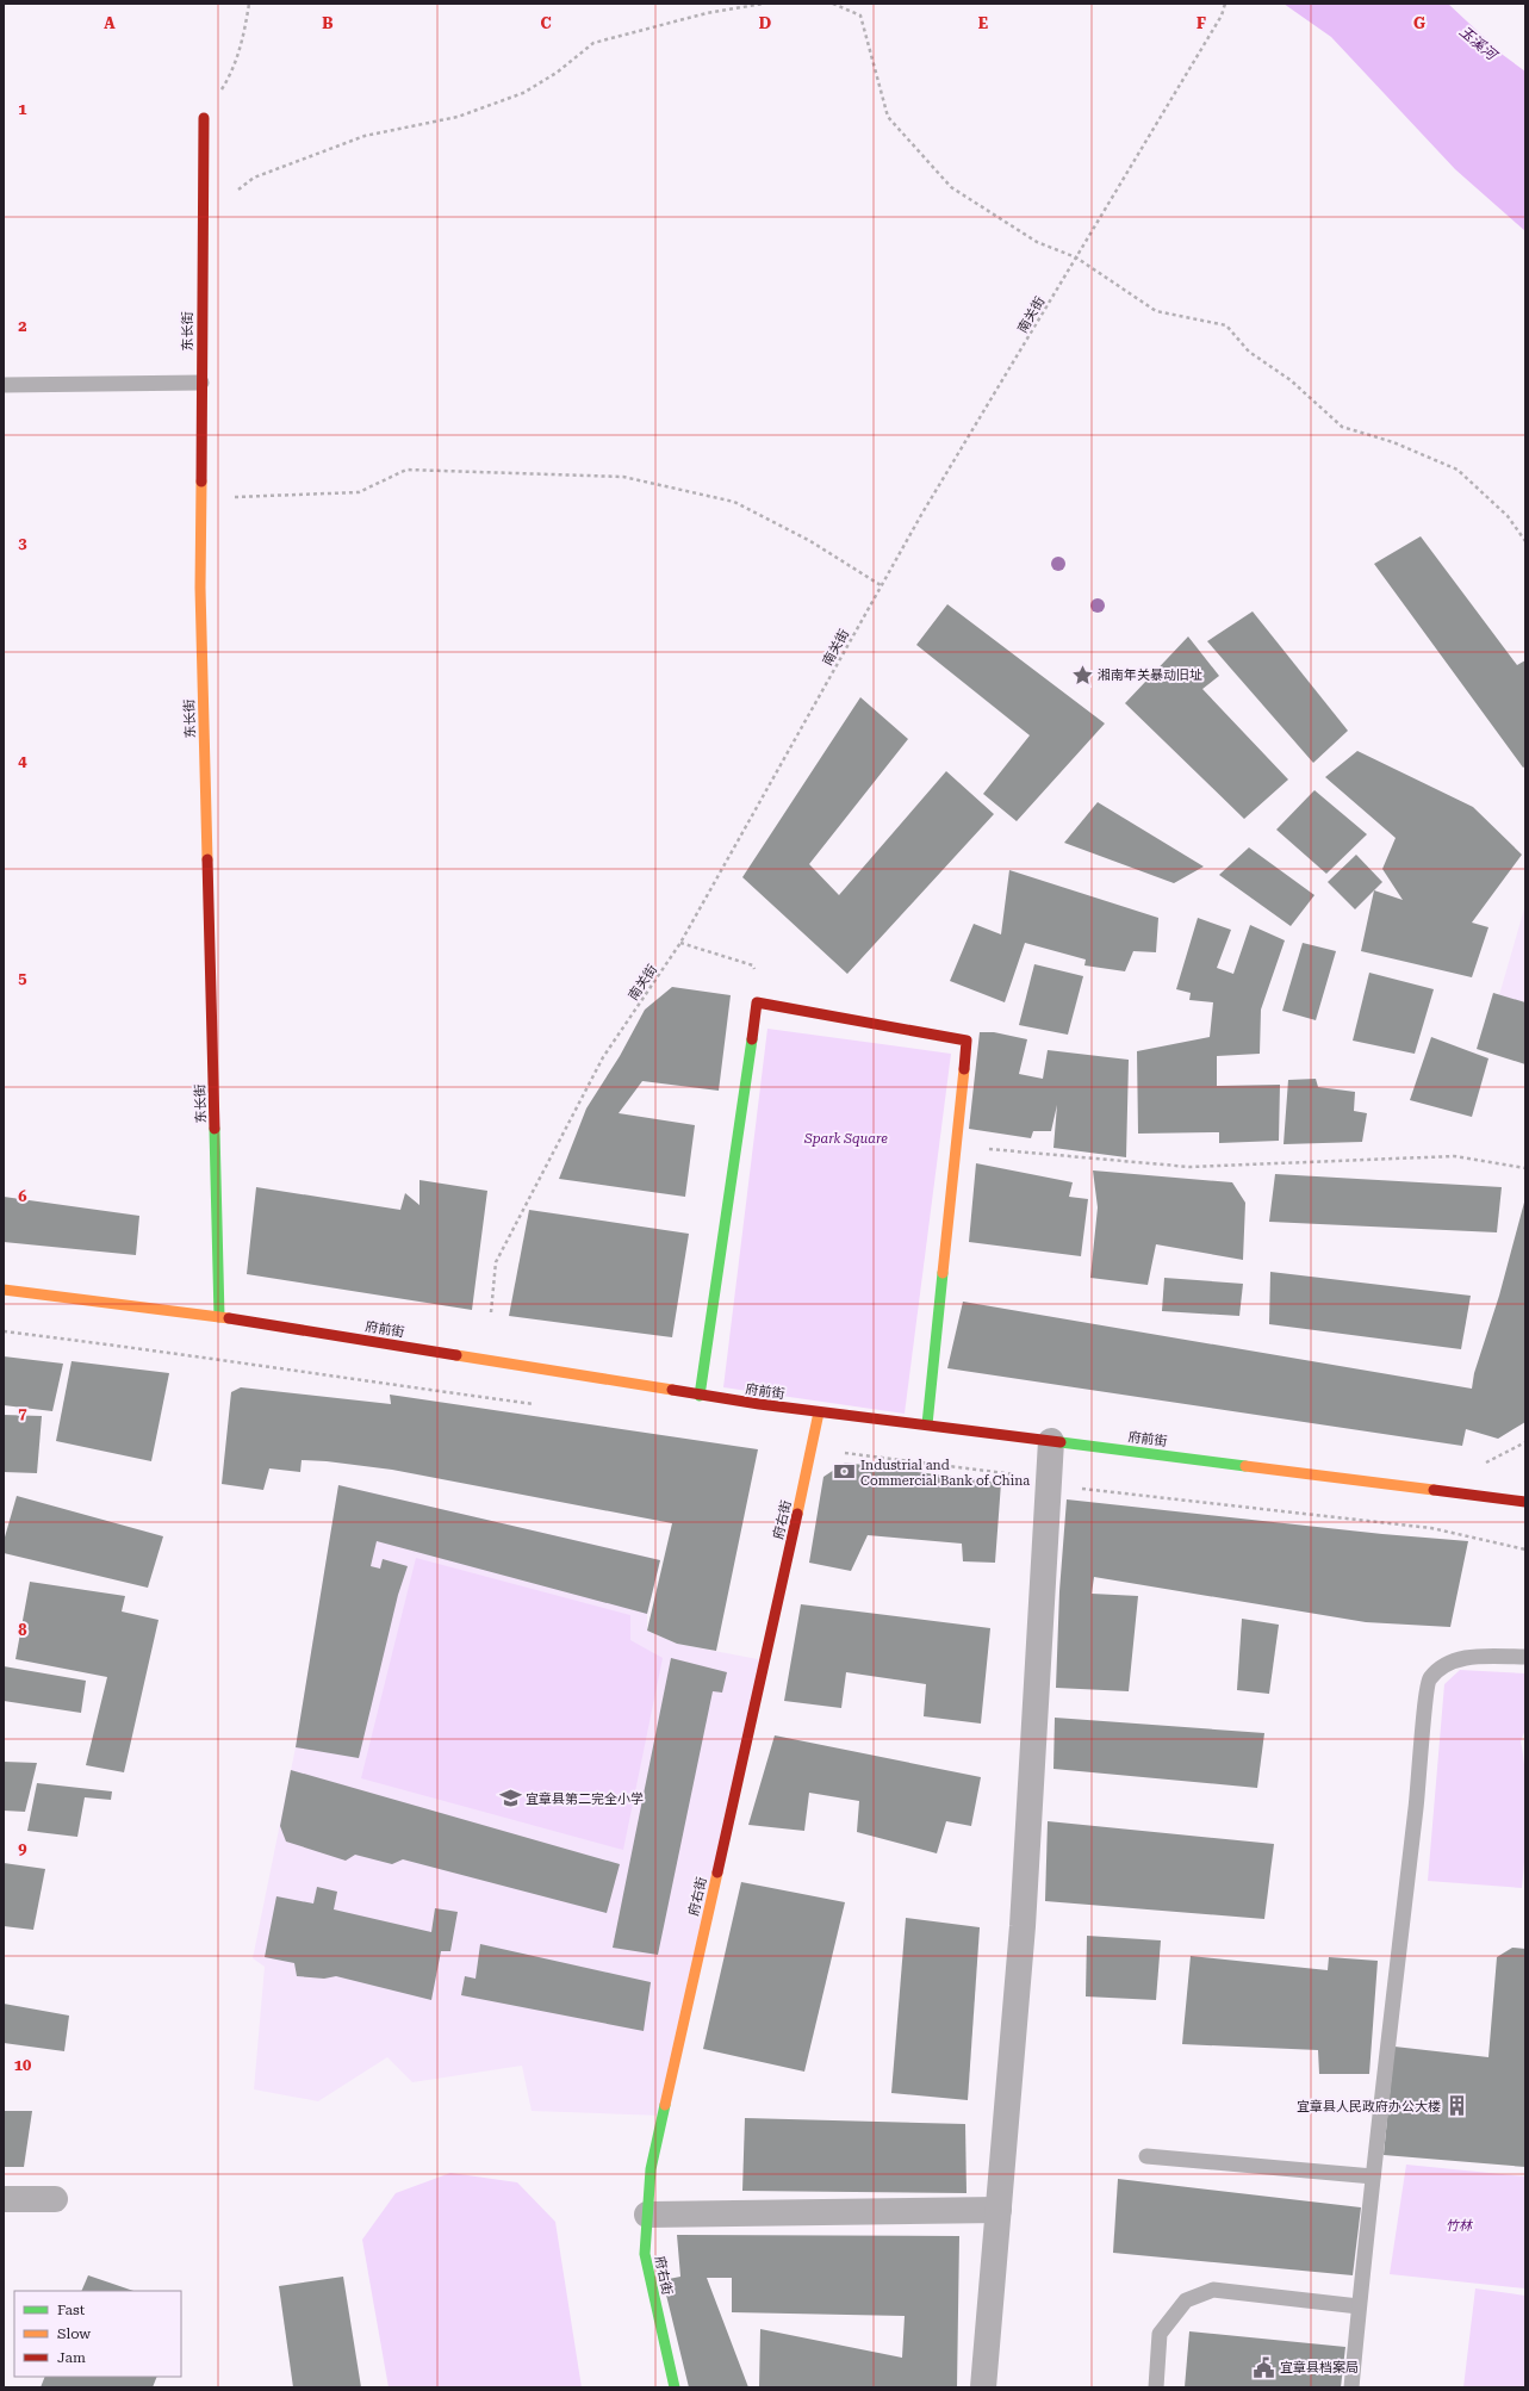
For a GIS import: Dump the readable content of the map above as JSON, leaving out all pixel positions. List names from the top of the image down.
{
  "streets": {
    "street": ["东长街", "府前街", "府右街"],
    "path": ["南关街"]
  },
  "crossings": [
    ["东长街", "府前街"],
    ["府前街", "府右街"]
  ],
  "water": ["玉溪河"],
  "parks": ["Spark Square", "竹林"],
  "places": {
    "place": ["湘南年关暴动旧址"],
    "bank": ["Industrial and Commercial Bank of China"],
    "school or university": ["宜章县第二完全小学"],
    "building": ["宜章县人民政府办公大楼"],
    "public building": ["宜章县档案局"]
  },
  "legend": ["Fast", "Slow", "Jam"],
  "grid": {
    "columns": [
      "A",
      "B",
      "C",
      "D",
      "E",
      "F",
      "G"
    ],
    "rows": [
      "1",
      "2",
      "3",
      "4",
      "5",
      "6",
      "7",
      "8",
      "9",
      "10"
    ]
  }
}
